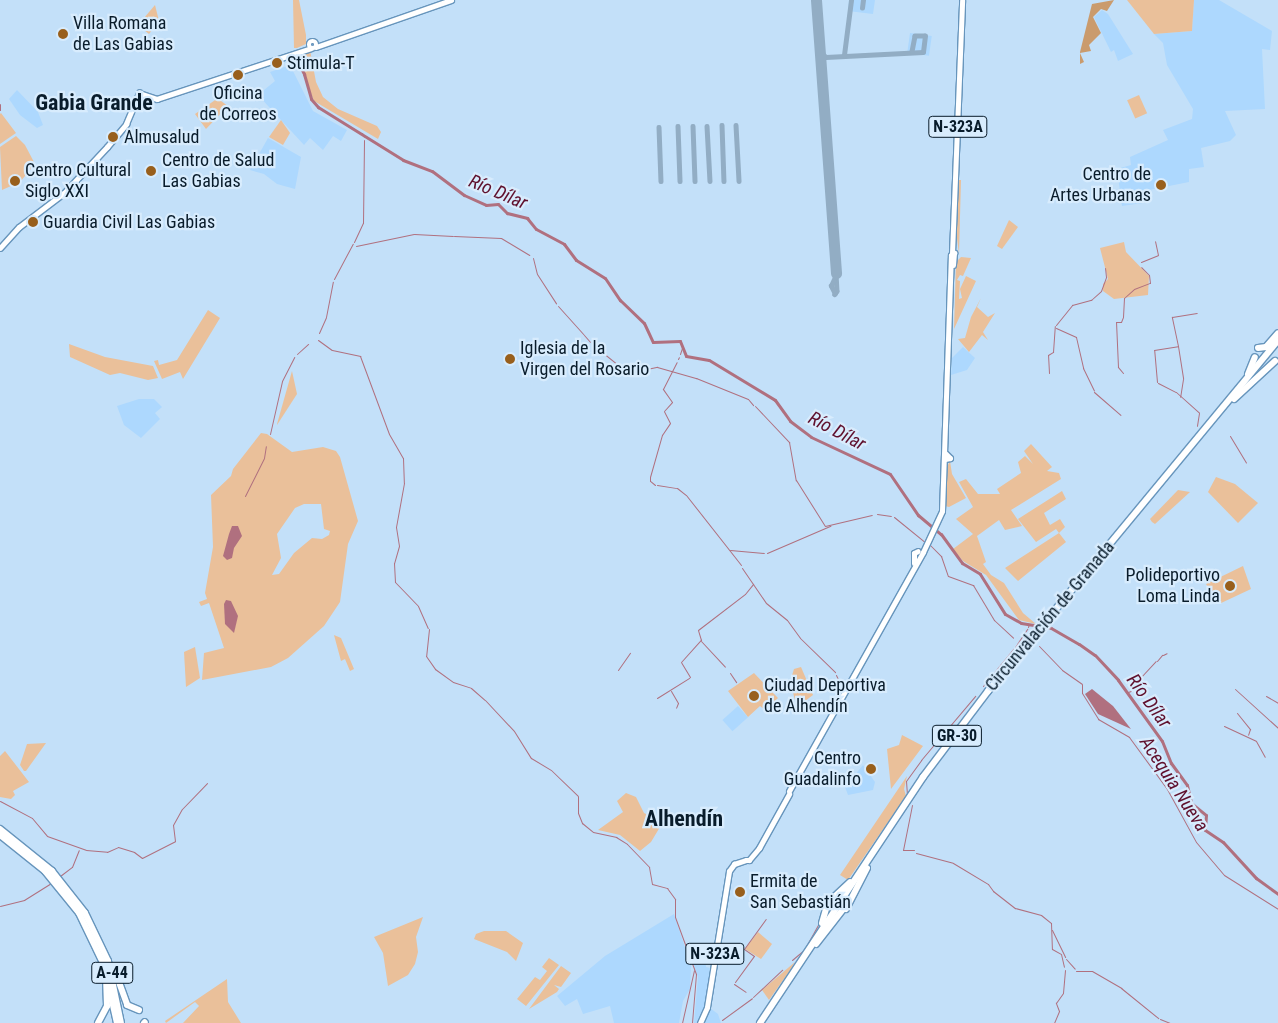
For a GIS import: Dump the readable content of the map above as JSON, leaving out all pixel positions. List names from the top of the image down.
{
  "streets": {
    "highway": ["Circunvalación de Granada", "GR-30", "A-44"],
    "main road": ["N-323A"]
  },
  "districts": ["Gabia Grande", "Alhendín"],
  "water": ["Río Dílar", "Acequia Nueva"],
  "places": [
    "Villa Romana de Las Gabias",
    "Stimula-T",
    "Oficina de Correos",
    "Almusalud",
    "Centro de Salud Las Gabias",
    "Centro Cultural Siglo XXI",
    "Centro de Artes Urbanas",
    "Guardia Civil Las Gabias",
    "Iglesia de la Virgen del Rosario",
    "Polideportivo Loma Linda",
    "Ciudad Deportiva de Alhendín",
    "Centro Guadalinfo",
    "Ermita de San Sebastián"
  ]
}
